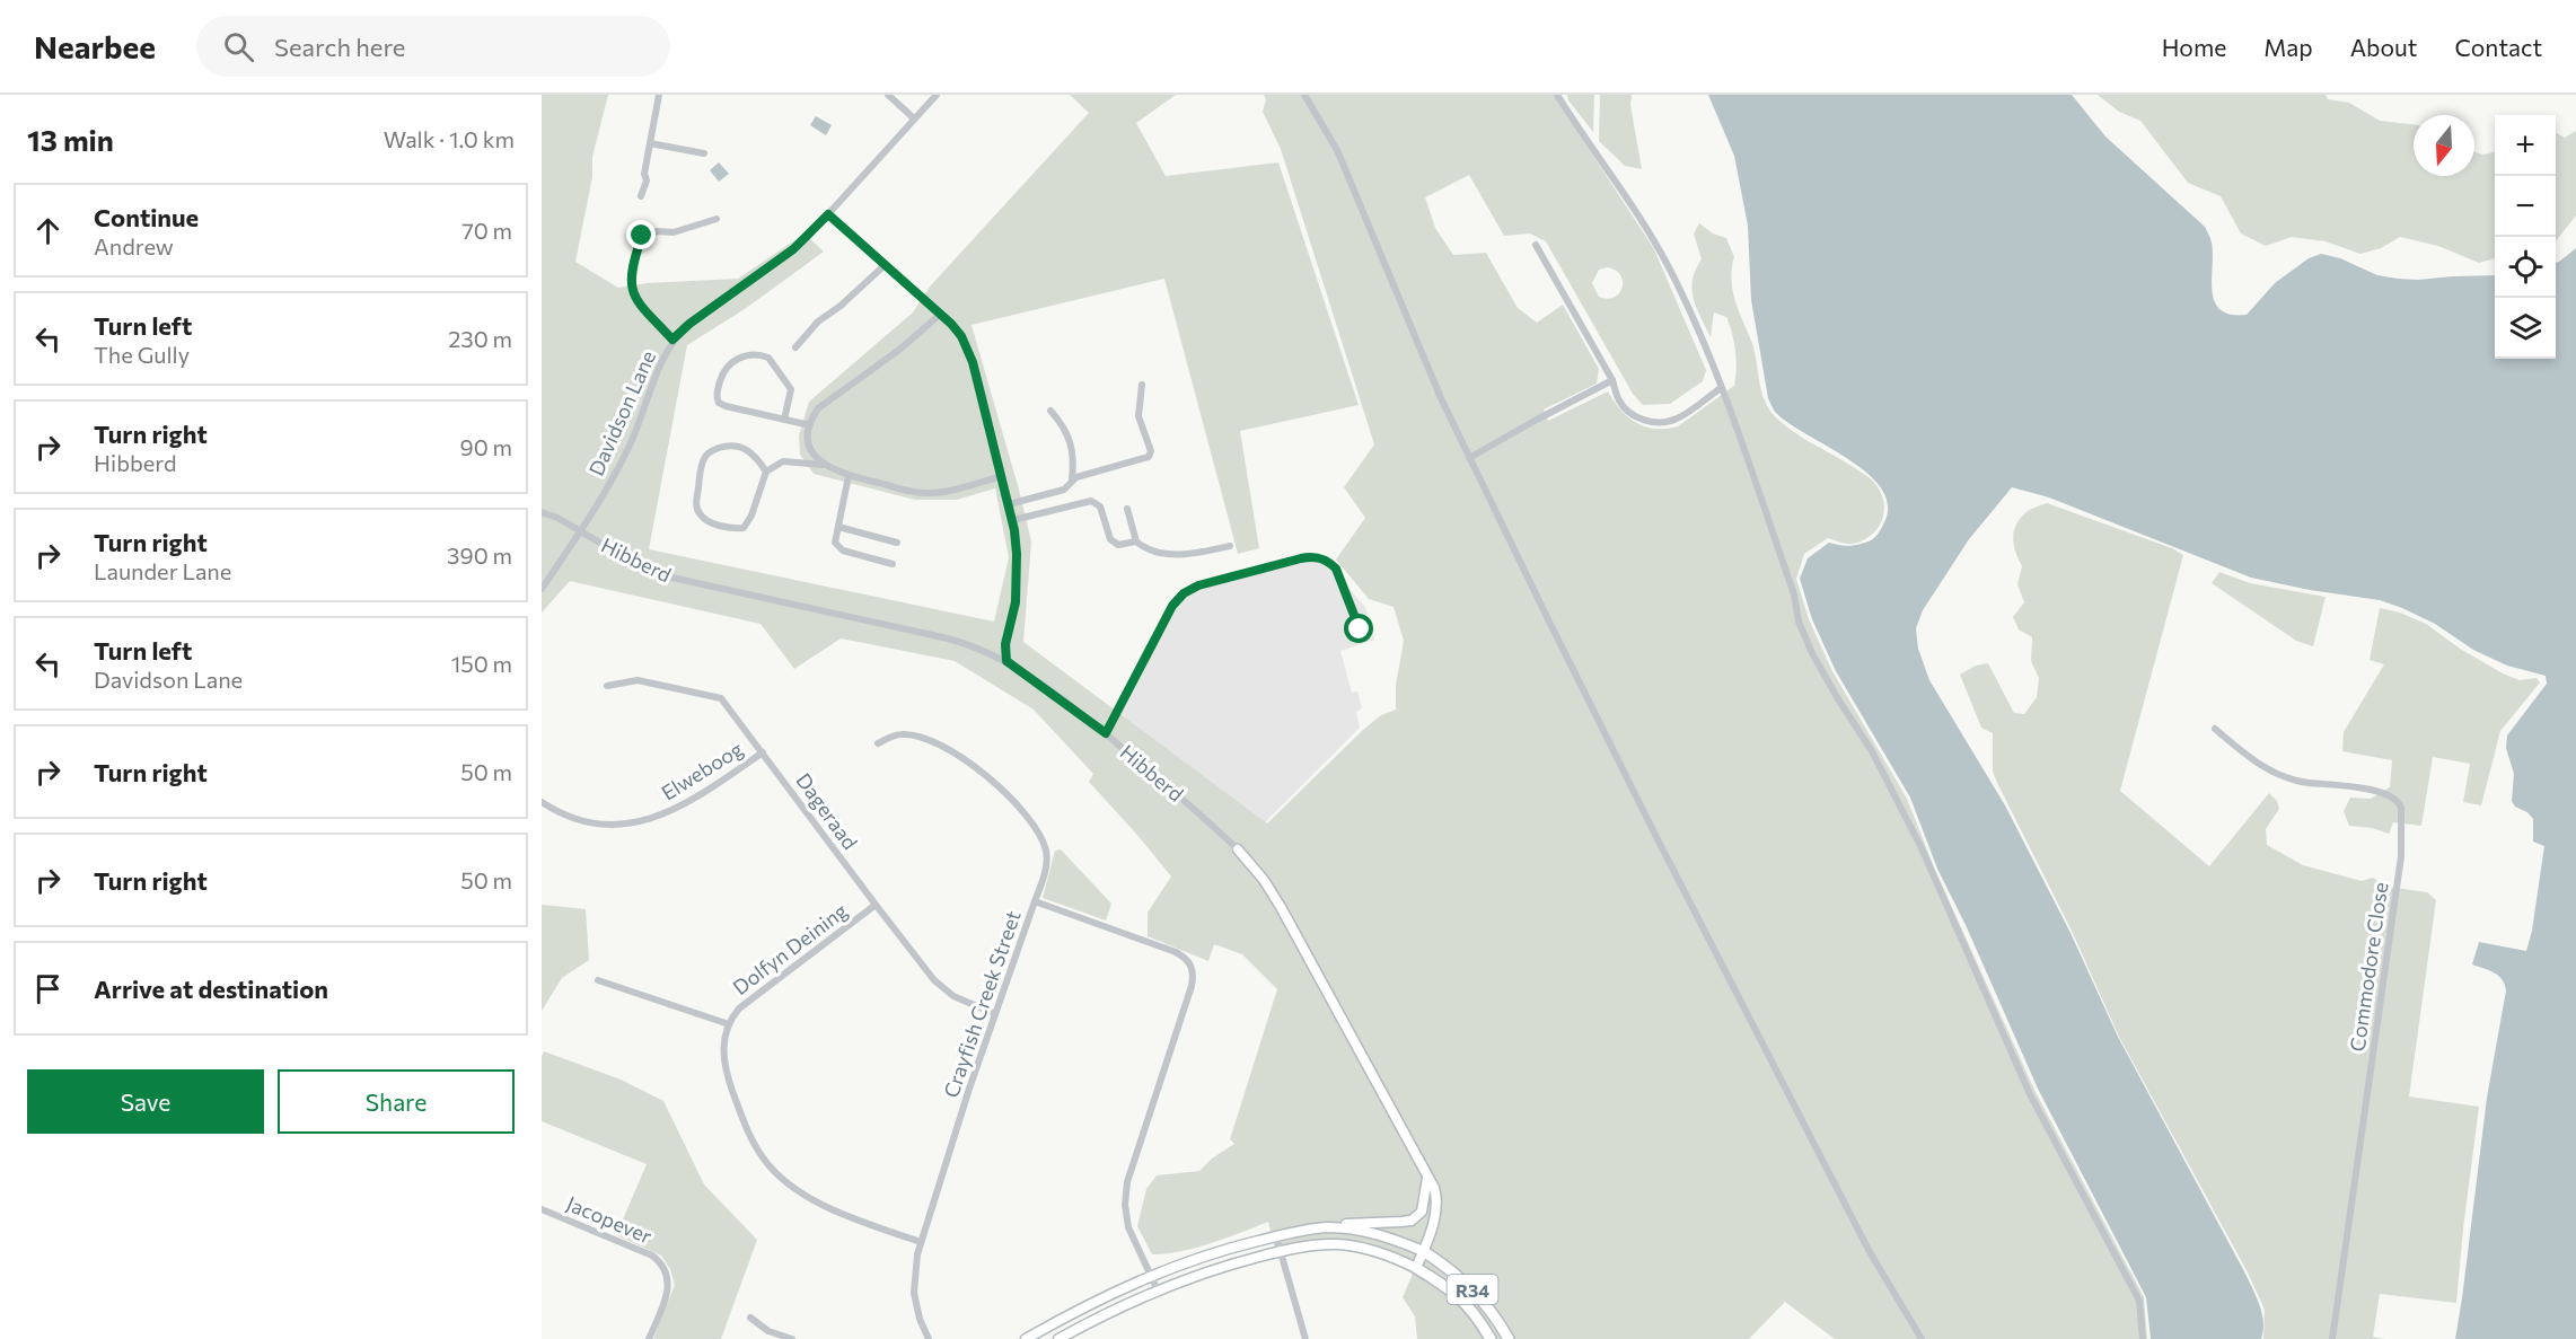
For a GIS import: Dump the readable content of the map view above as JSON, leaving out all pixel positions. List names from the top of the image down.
{
  "streets": {
    "main road": ["R34"],
    "street": [
      "Davidson Lane",
      "Hibberd",
      "Elweboog",
      "Dageraad",
      "Dolfyn Deining",
      "Commodore Close",
      "Crayfish Creek Street",
      "Jacopever"
    ]
  },
  "crossings": [
    ["Davidson Lane", "Hibberd"],
    ["Hibberd", "R34"],
    ["Elweboog", "Dageraad"],
    ["Dageraad", "Dolfyn Deining"],
    ["Dageraad", "Crayfish Creek Street"],
    ["Dolfyn Deining", "Crayfish Creek Street"]
  ],
  "north": "bottom",
  "page": {
    "header": "Nearbee",
    "search": "Search here",
    "nav": [
      "Home",
      "Map",
      "About",
      "Contact"
    ],
    "heading": ["13 min", "Walk · 1.0 km"],
    "map_buttons": ["+", "−"],
    "list": [
      ["Continue", "Andrew", "70 m"],
      ["Turn left", "The Gully", "230 m"],
      ["Turn right", "Hibberd", "90 m"],
      ["Turn right", "Launder Lane", "390 m"],
      ["Turn left", "Davidson Lane", "150 m"],
      ["Turn right", "50 m"],
      ["Turn right", "50 m"],
      "Arrive at destination"
    ],
    "buttons": ["Save", "Share"]
  }
}
